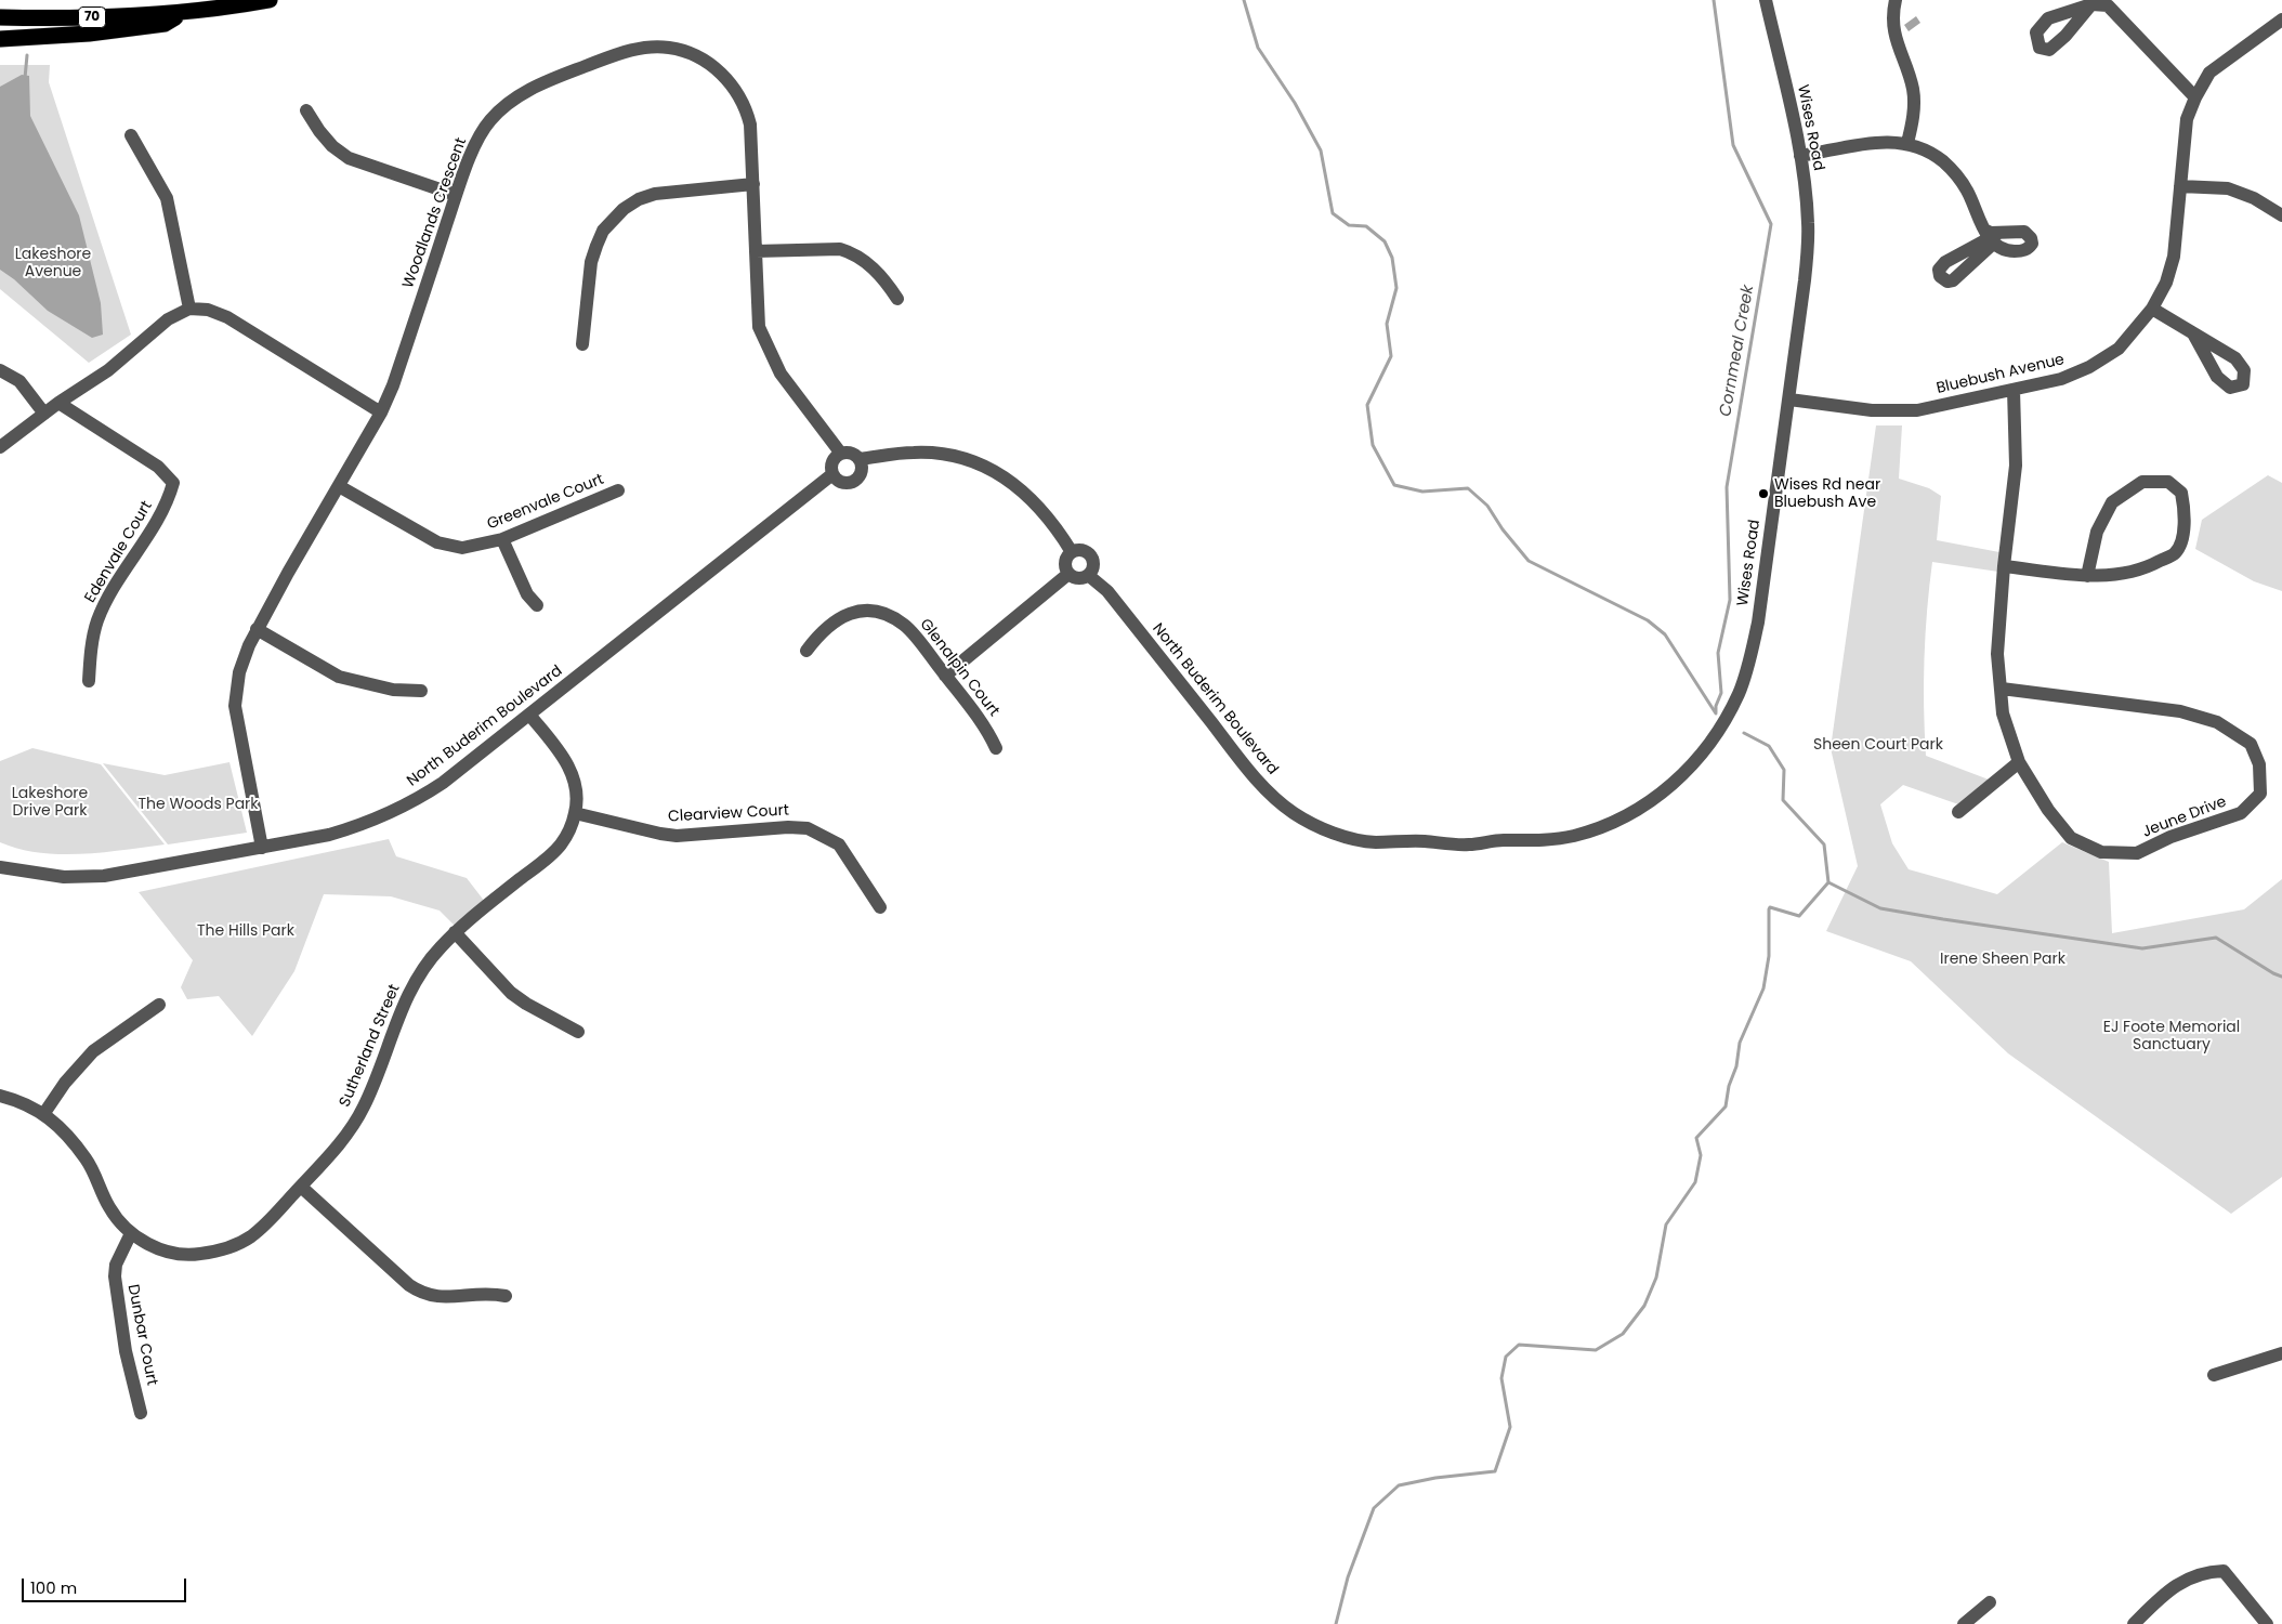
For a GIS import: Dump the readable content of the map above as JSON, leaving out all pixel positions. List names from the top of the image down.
{
  "streets": {
    "highway": ["70"],
    "street": [
      "Wises Road",
      "Woodlands Crescent",
      "Bluebush Avenue",
      "Greenvale Court",
      "Edenvale Court",
      "Glenalpin Court",
      "North Buderim Boulevard",
      "Clearview Court",
      "Jeune Drive",
      "Sutherland Street",
      "Dunbar Court"
    ]
  },
  "crossings": [
    ["Wises Road", "Bluebush Avenue"],
    ["Wises Road", "North Buderim Boulevard"],
    ["Woodlands Crescent", "Greenvale Court"],
    ["Woodlands Crescent", "North Buderim Boulevard"],
    ["Bluebush Avenue", "Jeune Drive"],
    ["North Buderim Boulevard", "Sutherland Street"],
    ["Clearview Court", "Sutherland Street"],
    ["Sutherland Street", "Dunbar Court"]
  ],
  "water": ["Cornmeal Creek"],
  "parks": [
    "Lakeshore Avenue",
    "Sheen Court Park",
    "Lakeshore Drive Park",
    "The Woods Park",
    "The Hills Park",
    "Irene Sheen Park",
    "EJ Foote Memorial Sanctuary"
  ],
  "places": ["Wises Rd near Bluebush Ave"],
  "scale_bar": "100 m"
}
